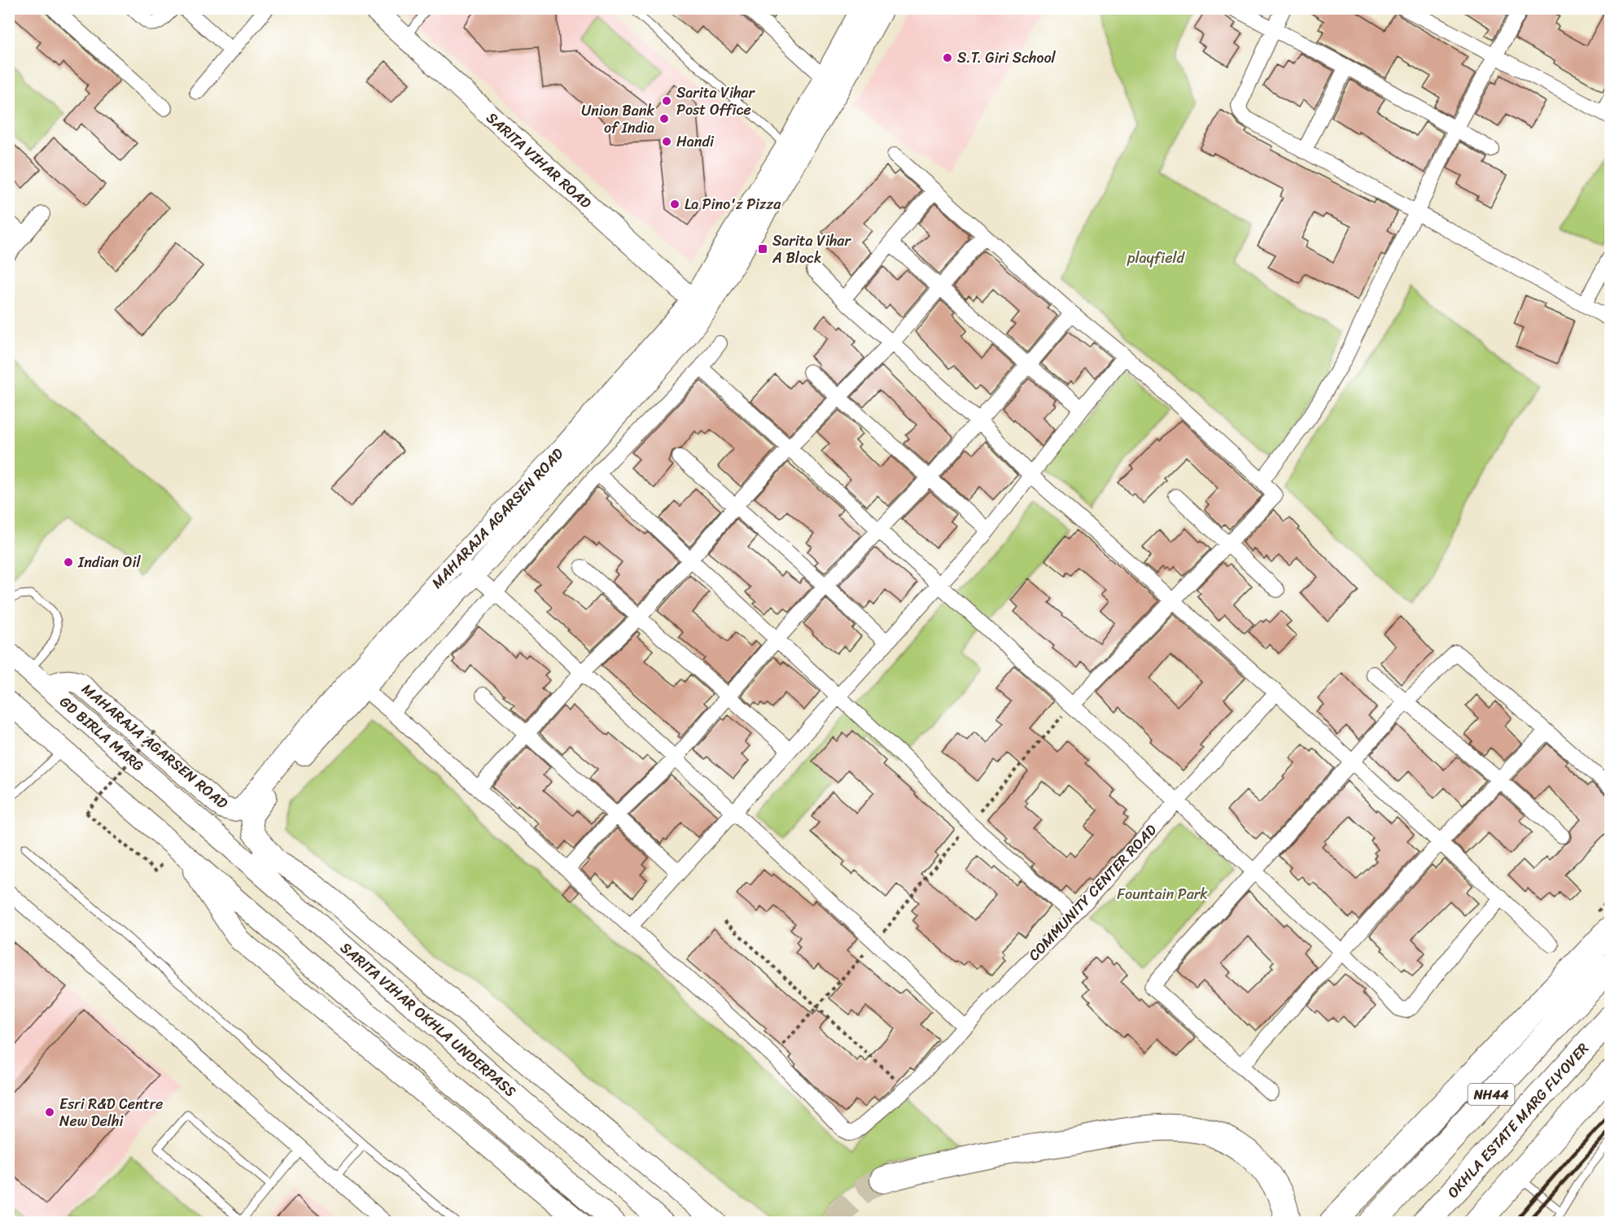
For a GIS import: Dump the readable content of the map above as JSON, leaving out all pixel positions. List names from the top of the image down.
{
  "streets": {
    "highway": ["NH44", "OKHLA ESTATE MARG FLYOVER"],
    "main road": [
      "SARITA VIHAR ROAD",
      "MAHARAJA AGARSEN ROAD",
      "GD BIRLA MARG",
      "SARITA VIHAR OKHLA UNDERPASS"
    ],
    "street": ["COMMUNITY CENTER ROAD"]
  },
  "crossings": [
    ["SARITA VIHAR ROAD", "MAHARAJA AGARSEN ROAD"],
    ["MAHARAJA AGARSEN ROAD", "GD BIRLA MARG"],
    ["GD BIRLA MARG", "SARITA VIHAR OKHLA UNDERPASS"]
  ],
  "parks": ["playfield", "Fountain Park"],
  "places": {
    "other": [
      "S.T. Giri School",
      "Sarita Vihar Post Office",
      "Union Bank of India",
      "Handi",
      "La Pino'z Pizza",
      "Indian Oil",
      "Esri R&D Centre New Delhi"
    ],
    "transit": ["Sarita Vihar A Block"]
  }
}
